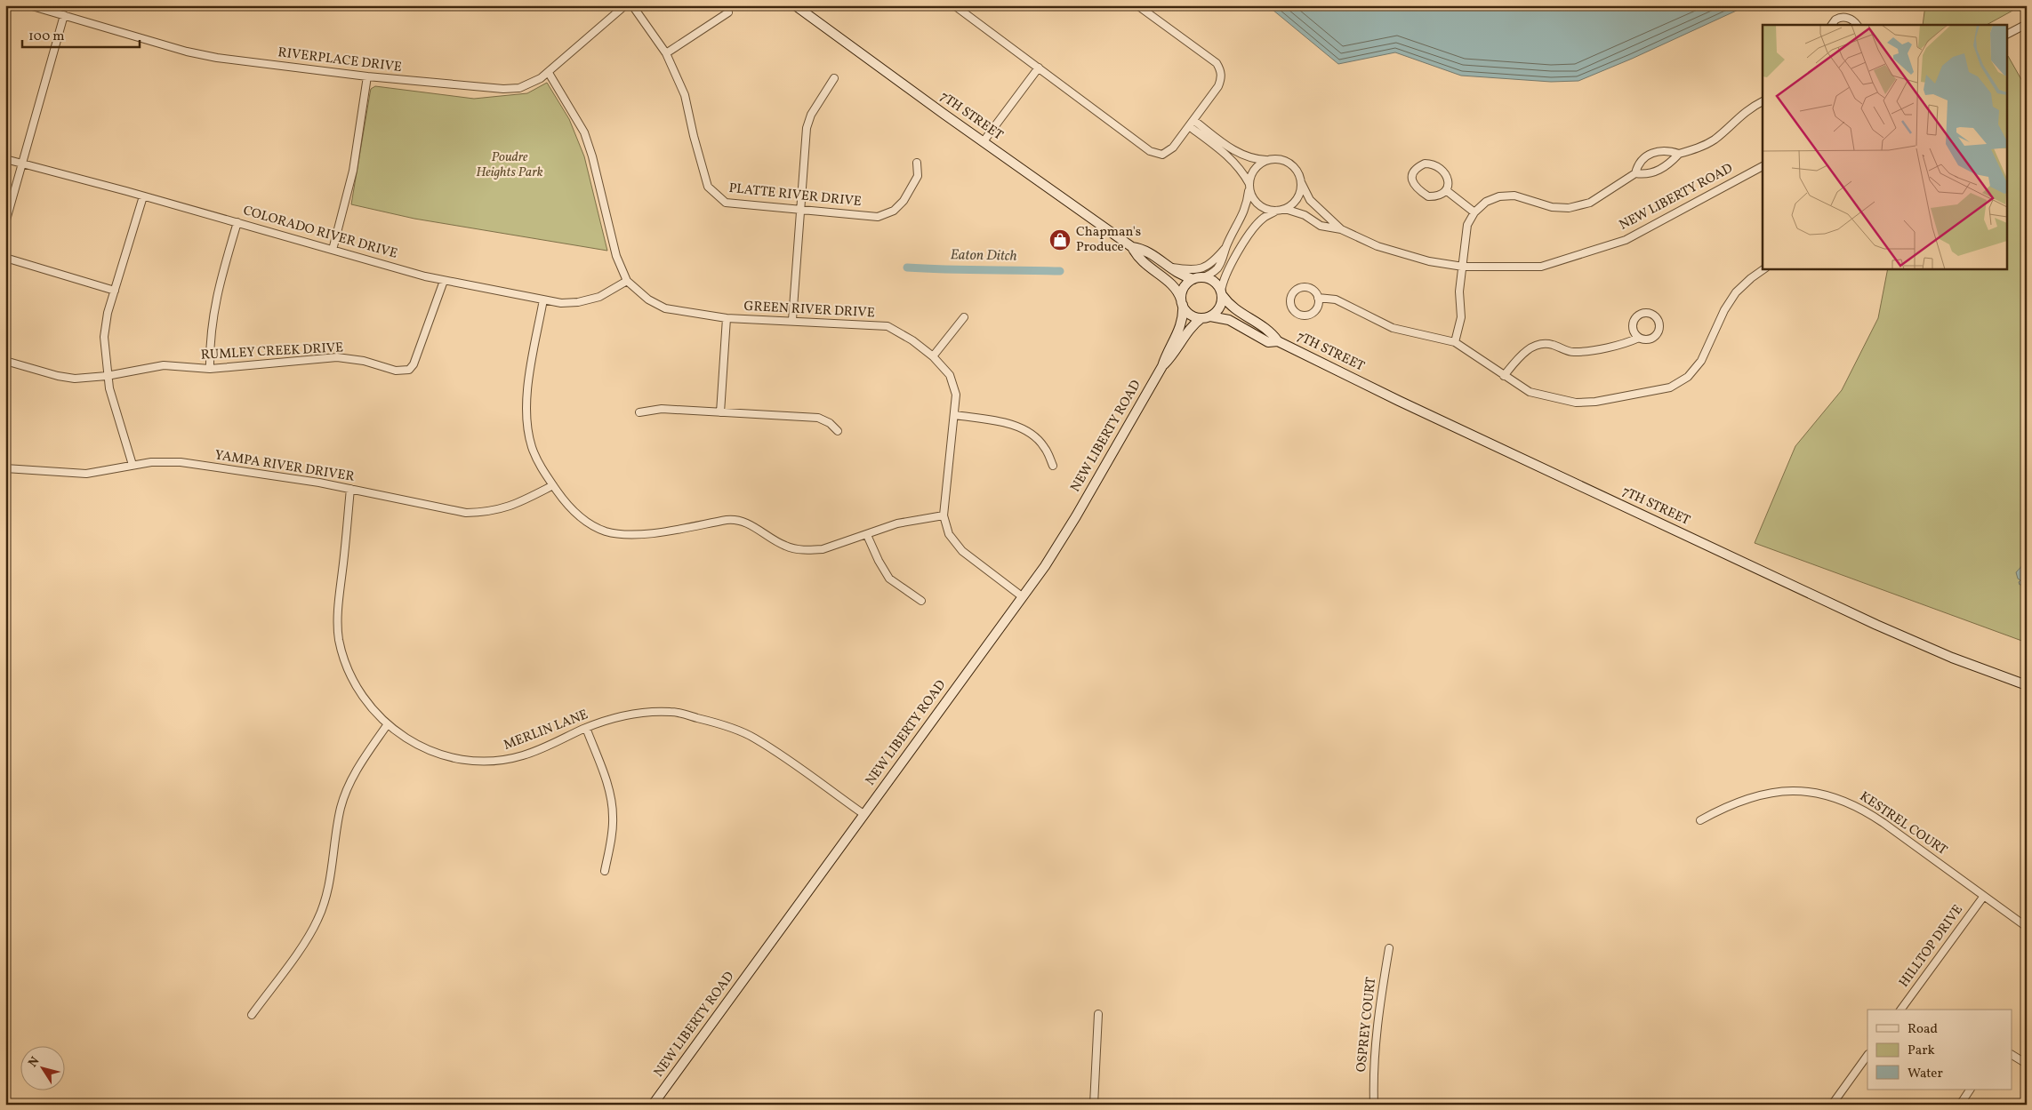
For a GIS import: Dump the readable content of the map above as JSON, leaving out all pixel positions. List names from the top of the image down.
{
  "streets": {
    "street": [
      "RIVERPLACE DRIVE",
      "7TH STREET",
      "PLATTE RIVER DRIVE",
      "NEW LIBERTY ROAD",
      "COLORADO RIVER DRIVE",
      "GREEN RIVER DRIVE",
      "RUMLEY CREEK DRIVE",
      "YAMPA RIVER DRIVER",
      "MERLIN LANE",
      "KESTREL COURT",
      "HILLTOP DRIVE",
      "OSPREY COURT"
    ]
  },
  "crossings": [
    ["RIVERPLACE DRIVE", "GREEN RIVER DRIVE"],
    ["7TH STREET", "NEW LIBERTY ROAD"],
    ["NEW LIBERTY ROAD", "GREEN RIVER DRIVE"],
    ["NEW LIBERTY ROAD", "MERLIN LANE"],
    ["COLORADO RIVER DRIVE", "GREEN RIVER DRIVE"],
    ["COLORADO RIVER DRIVE", "RUMLEY CREEK DRIVE"],
    ["YAMPA RIVER DRIVER", "MERLIN LANE"],
    ["KESTREL COURT", "HILLTOP DRIVE"]
  ],
  "water": ["Eaton Ditch"],
  "parks": ["Poudre Heights Park"],
  "places": {
    "shop": ["Chapman's Produce"]
  },
  "legend": ["Road", "Park", "Water"],
  "scale_bar": "100 m",
  "north": "top left"
}
